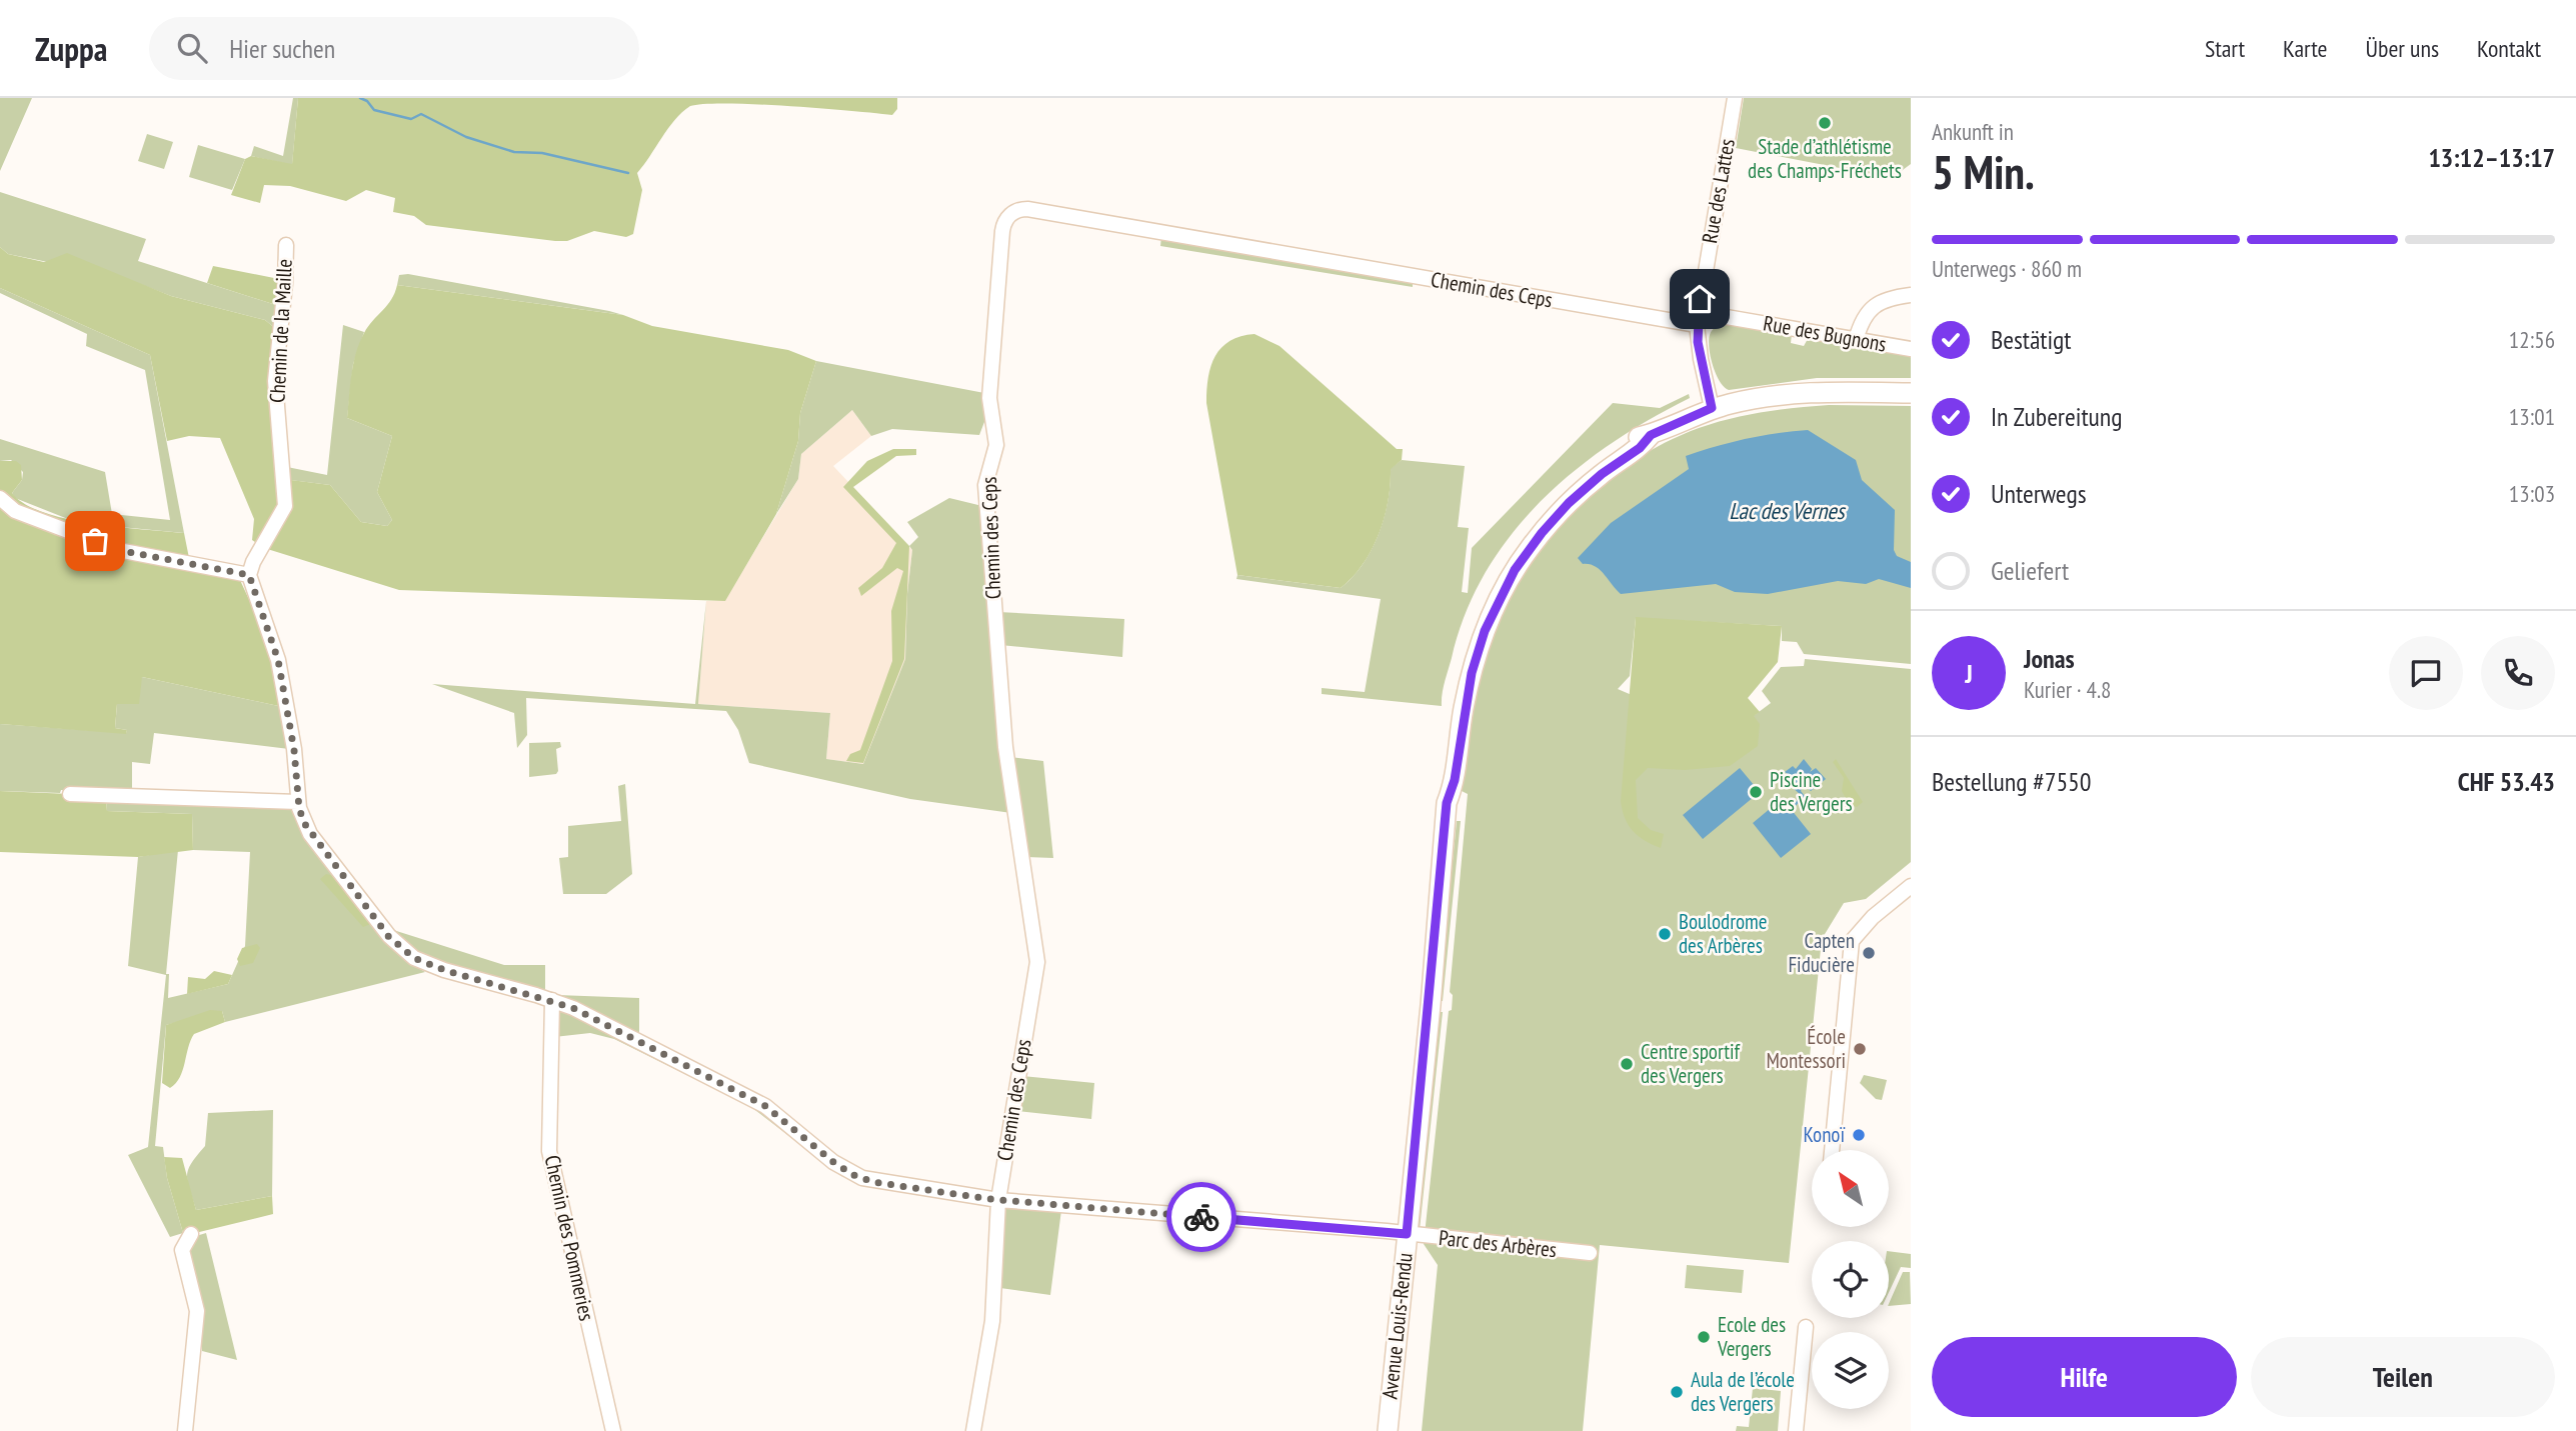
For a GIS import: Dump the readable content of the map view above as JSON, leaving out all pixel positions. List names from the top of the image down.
{
  "streets": {
    "main road": ["Avenue Louis-Rendu"],
    "street": [
      "Rue des Lattes",
      "Chemin des Ceps",
      "Chemin de la Maille",
      "Rue des Bugnons",
      "Chemin des Pommeries",
      "Parc des Arbères"
    ]
  },
  "crossings": [
    ["Rue des Lattes", "Chemin des Ceps"],
    ["Rue des Lattes", "Rue des Bugnons"],
    ["Rue des Lattes", "Avenue Louis-Rendu"],
    ["Chemin des Ceps", "Rue des Bugnons"],
    ["Chemin des Ceps", "Parc des Arbères"],
    ["Chemin des Pommeries", "Parc des Arbères"],
    ["Parc des Arbères", "Avenue Louis-Rendu"]
  ],
  "water": ["Lac des Vernes"],
  "places": [
    "Stade d’athlétisme des Champs-Fréchets",
    "Piscine des Vergers",
    "Boulodrome des Arbères",
    "Capten Fiducière",
    "École Montessori",
    "Centre sportif des Vergers",
    "Konoï",
    "Ecole des Vergers",
    "Aula de l’école des Vergers"
  ],
  "north": "top left",
  "page": {
    "header": "Zuppa",
    "search": "Hier suchen",
    "nav": [
      "Start",
      "Karte",
      "Über uns",
      "Kontakt"
    ],
    "heading": ["5 Min.", "Ankunft in", "13:12–13:17"],
    "panel": [
      "Jonas",
      "Kurier · 4.8",
      "Bestellung #7550",
      "CHF 53.43"
    ],
    "bar": "Unterwegs · 860 m",
    "list": [
      ["Bestätigt", "12:56"],
      ["In Zubereitung", "13:01"],
      ["Unterwegs", "13:03"],
      "Geliefert"
    ],
    "round": "J",
    "buttons": ["Hilfe", "Teilen"]
  }
}
